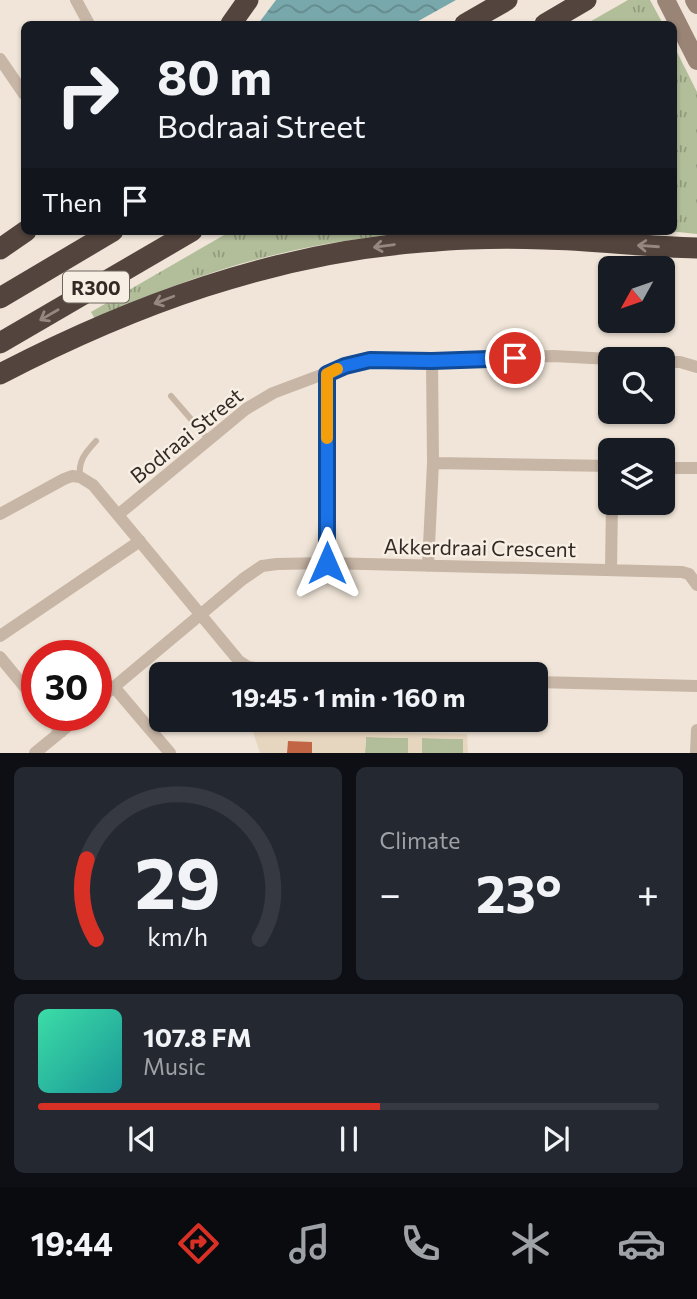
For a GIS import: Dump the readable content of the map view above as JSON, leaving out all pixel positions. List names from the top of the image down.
{
  "streets": {
    "highway": ["R300"],
    "street": ["Bodraai Street", "Akkerdraai Crescent"]
  },
  "north": "bottom left",
  "page": {
    "turn": ["80 m", "Bodraai Street"],
    "then": "Then",
    "limit": "30",
    "trip": "19:45 · 1 min · 160 m",
    "tile": "Climate",
    "heat": ["−", "23°", "+"],
    "song": ["107.8 FM", "Music"],
    "tabs": "19:44",
    "gauge": ["29", "km/h"]
  }
}
